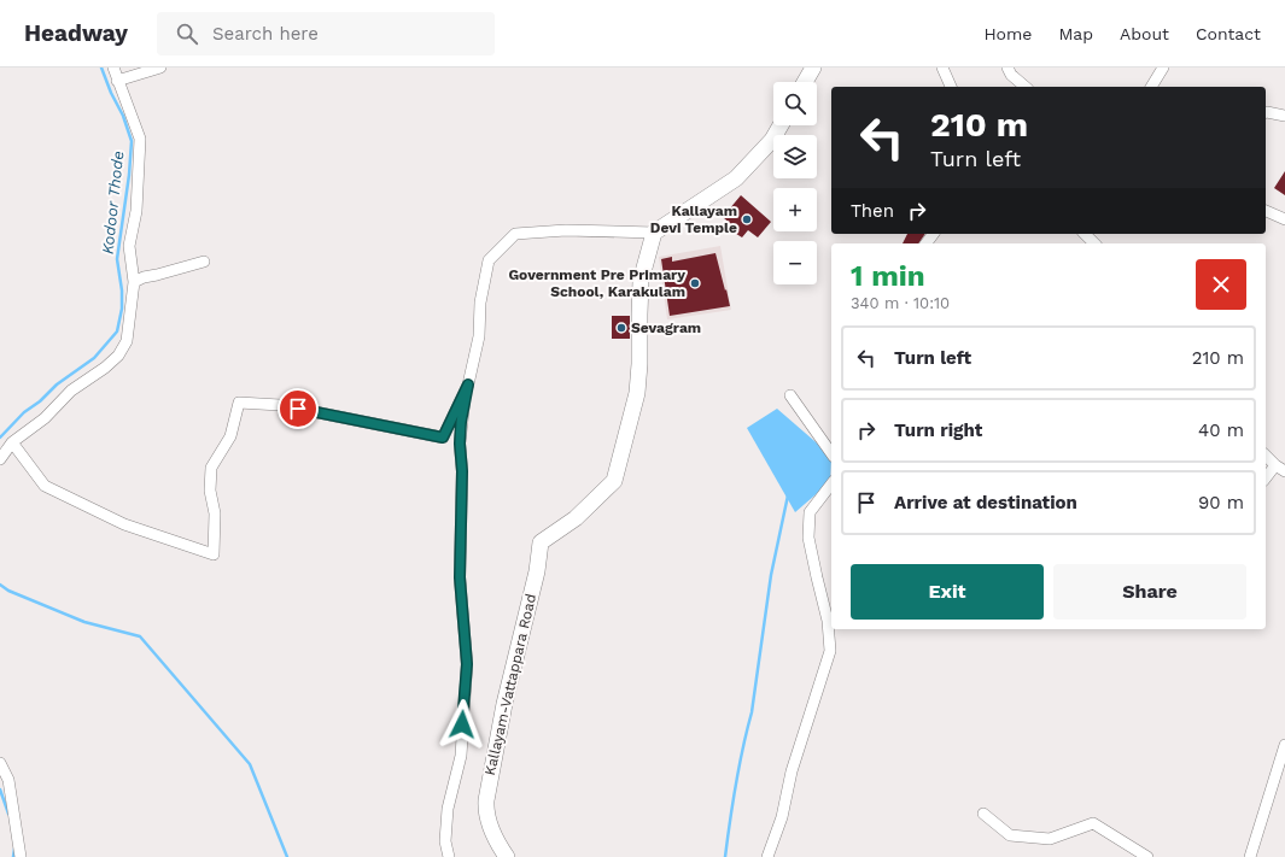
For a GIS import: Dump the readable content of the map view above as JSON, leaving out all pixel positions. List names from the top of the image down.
{
  "streets": {
    "street": ["Kallayam-Vattappara Road"]
  },
  "water": ["Kodoor Thode"],
  "places": ["Kallayam Devi Temple", "Government Pre Primary School, Karakulam", "Sevagram"],
  "page": {
    "header": "Headway",
    "search": "Search here",
    "nav": [
      "Home",
      "Map",
      "About",
      "Contact"
    ],
    "map_buttons": ["+", "−"],
    "turn": ["210 m", "Turn left"],
    "then": "Then",
    "heading": ["1 min", "340 m · 10:10"],
    "list": [
      {
        "name": "Turn left",
        "value": "210 m"
      },
      {
        "name": "Turn right",
        "value": "40 m"
      },
      {
        "name": "Arrive at destination",
        "value": "90 m"
      }
    ],
    "buttons": ["Exit", "Share"]
  }
}
